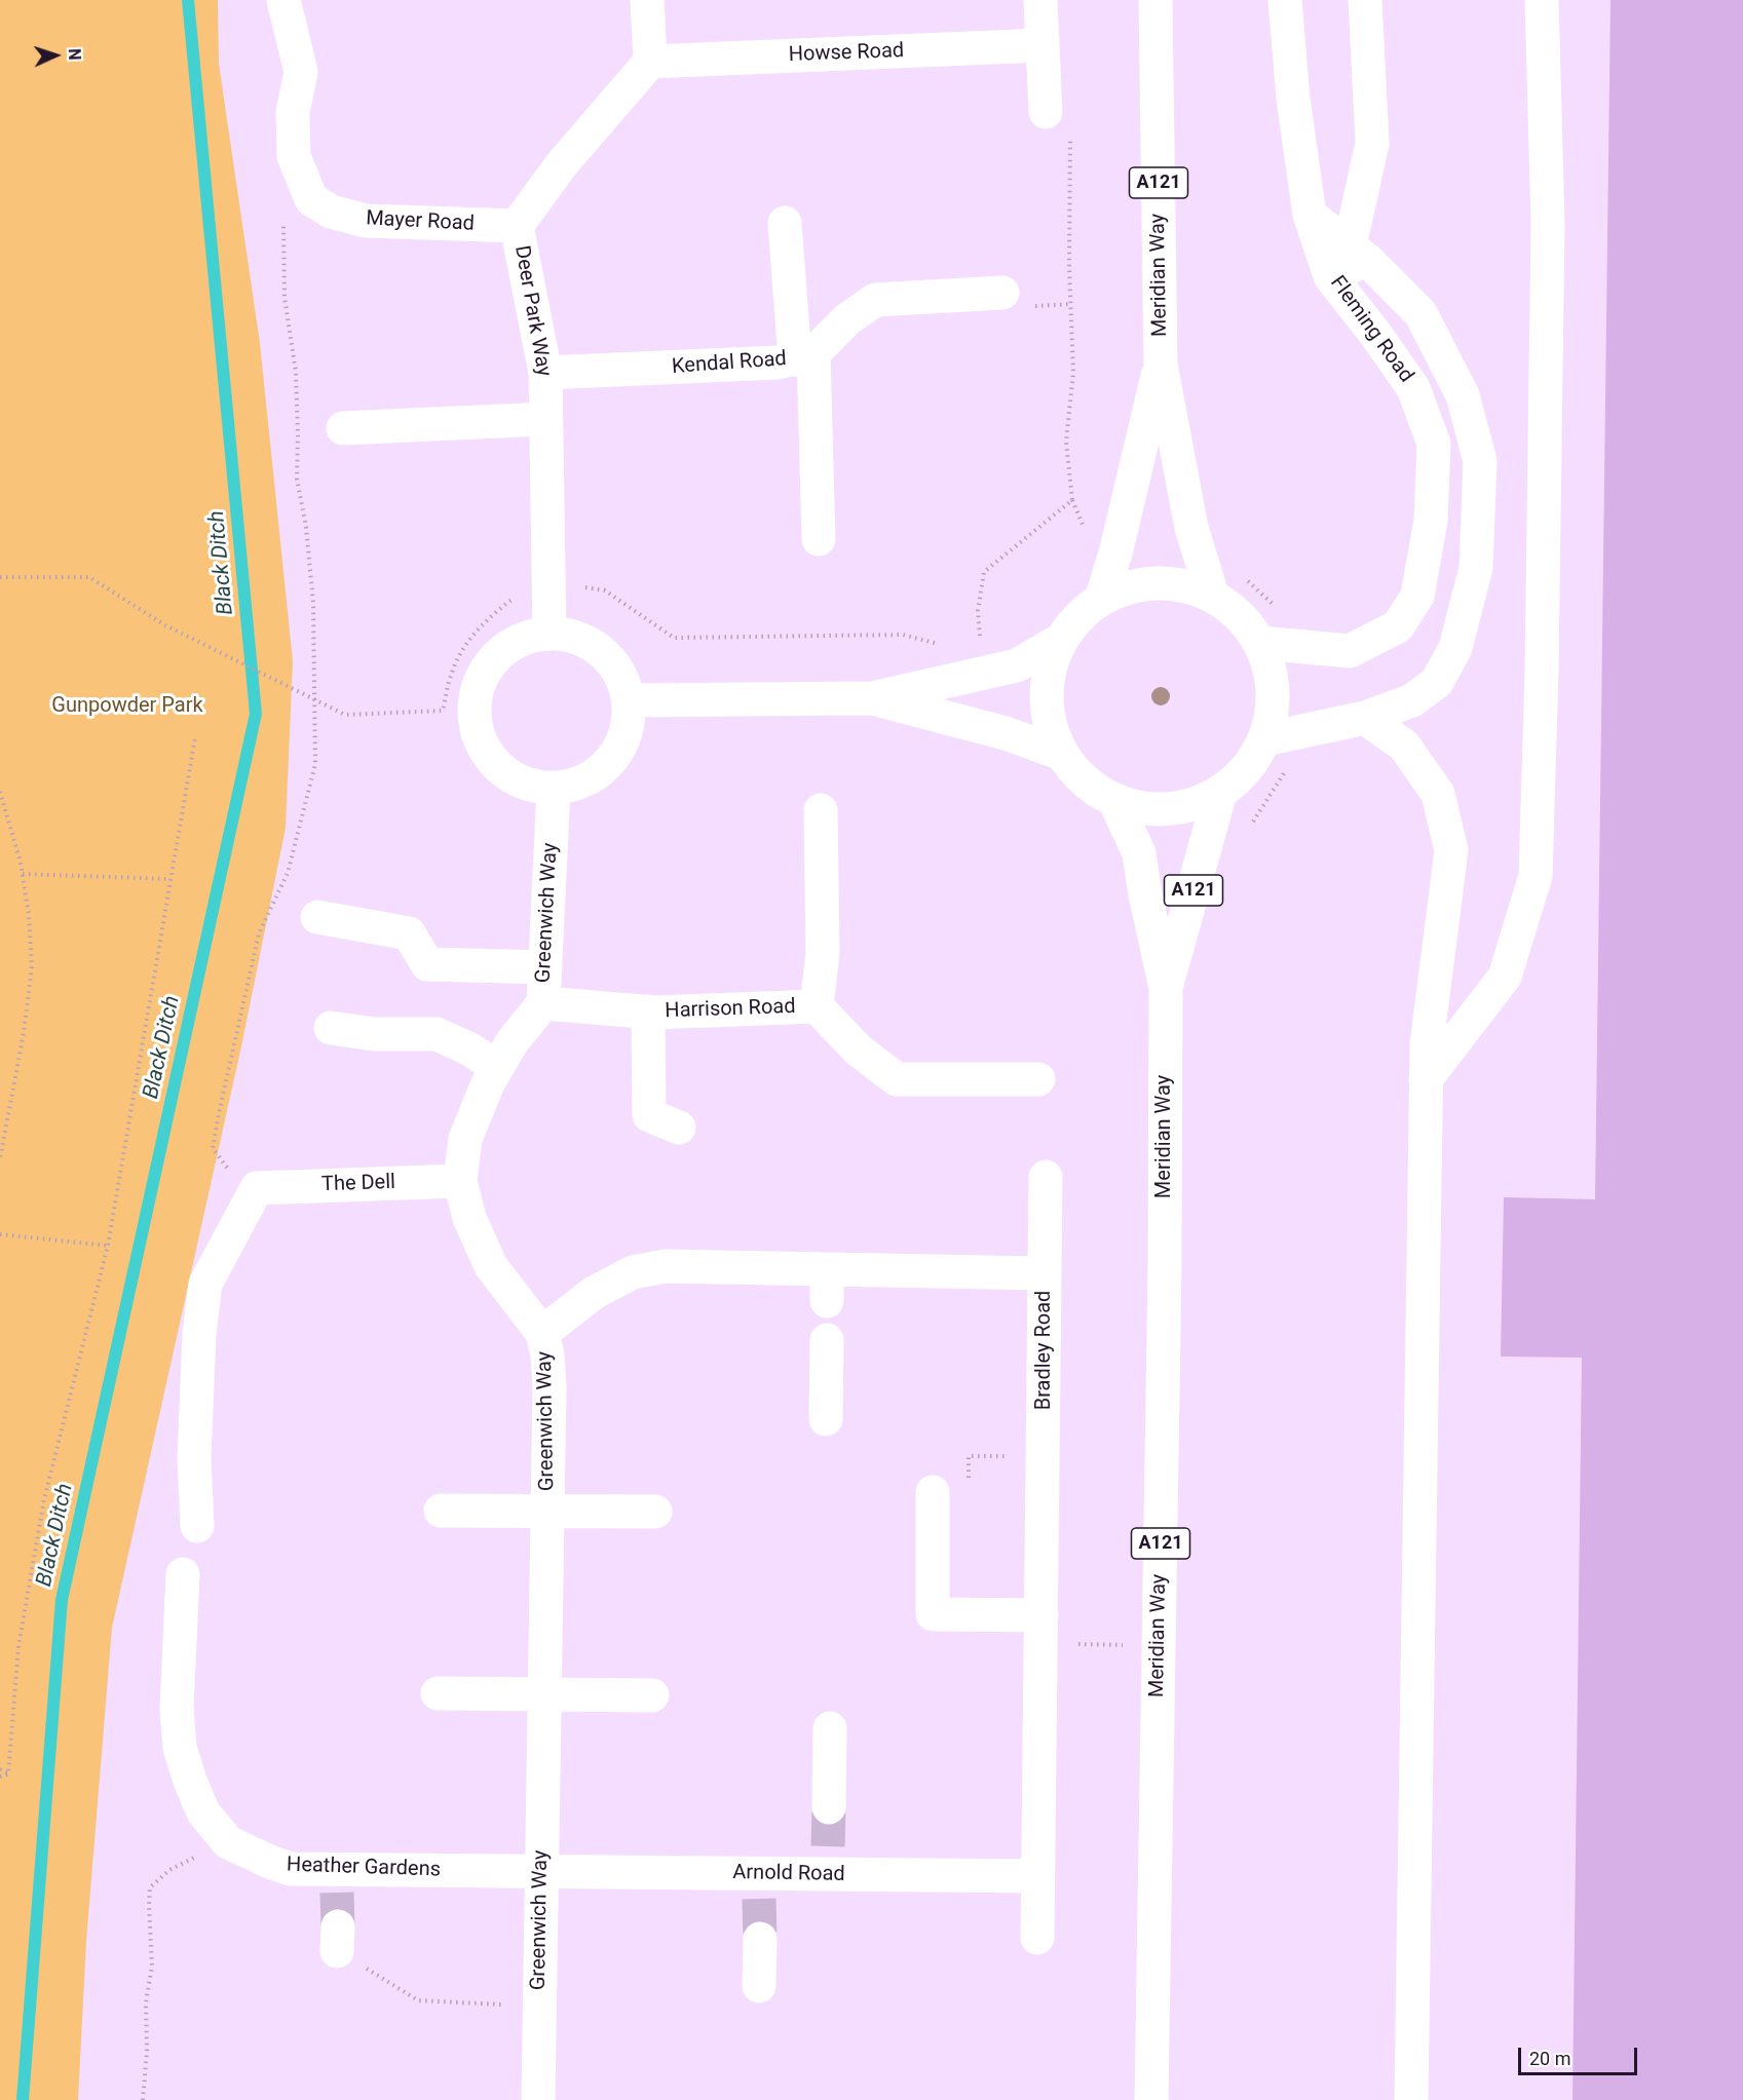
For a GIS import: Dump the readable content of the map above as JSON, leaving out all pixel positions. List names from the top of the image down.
{
  "streets": {
    "street": [
      "Howse Road",
      "A121",
      "Mayer Road",
      "Meridian Way",
      "Deer Park Way",
      "Fleming Road",
      "Kendal Road",
      "Greenwich Way",
      "Harrison Road",
      "The Dell",
      "Bradley Road",
      "Heather Gardens",
      "Arnold Road"
    ]
  },
  "crossings": [
    ["Howse Road", "Deer Park Way"],
    ["A121", "Meridian Way"],
    ["Mayer Road", "Deer Park Way"],
    ["Deer Park Way", "Kendal Road"],
    ["Deer Park Way", "Greenwich Way"],
    ["Greenwich Way", "Harrison Road"],
    ["Greenwich Way", "The Dell"],
    ["Greenwich Way", "Bradley Road"],
    ["Greenwich Way", "Heather Gardens"],
    ["Greenwich Way", "Arnold Road"],
    ["Bradley Road", "Arnold Road"],
    ["Heather Gardens", "Arnold Road"]
  ],
  "water": ["Black Ditch"],
  "parks": ["Gunpowder Park"],
  "scale_bar": "20 m",
  "north": "right"
}
